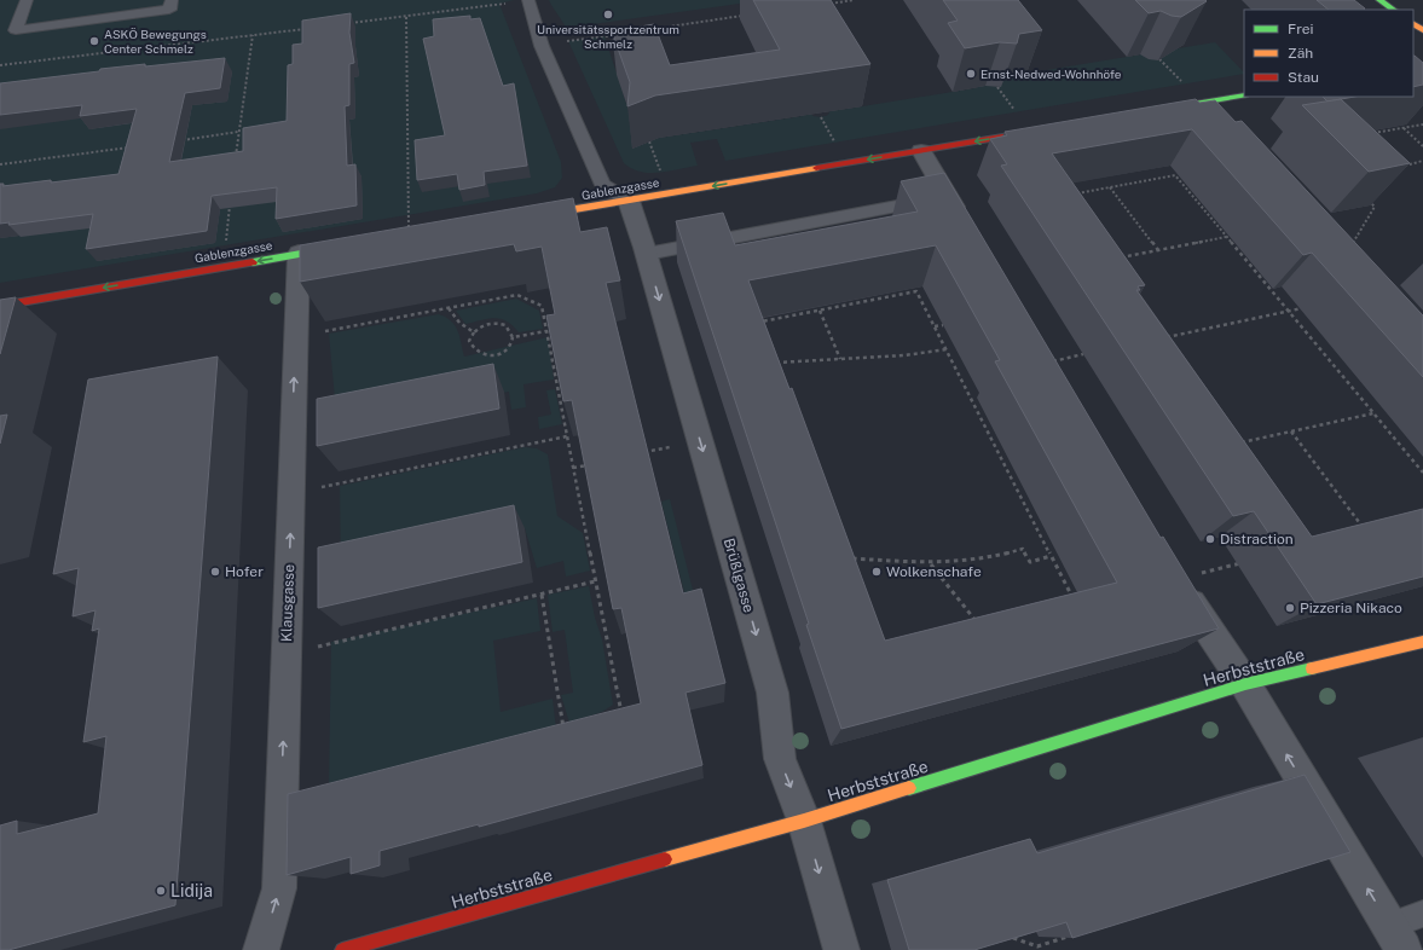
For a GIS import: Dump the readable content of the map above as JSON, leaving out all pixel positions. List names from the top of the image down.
{
  "streets": {
    "main road": ["Gablenzgasse", "Herbststraße"],
    "street": ["Brüßlgasse", "Klausgasse"]
  },
  "crossings": [
    ["Gablenzgasse", "Brüßlgasse"],
    ["Gablenzgasse", "Klausgasse"],
    ["Brüßlgasse", "Herbststraße"]
  ],
  "one_way": ["Gablenzgasse", "Brüßlgasse", "Klausgasse"],
  "places": [
    "Universitätssportzentrum Schmelz",
    "ASKÖ Bewegungs Center Schmelz",
    "Ernst-Nedwed-Wohnhöfe",
    "Distraction",
    "Hofer",
    "Wolkenschafe",
    "Pizzeria Nikaco",
    "Lidija"
  ],
  "legend": ["Frei", "Zäh", "Stau"]
}
